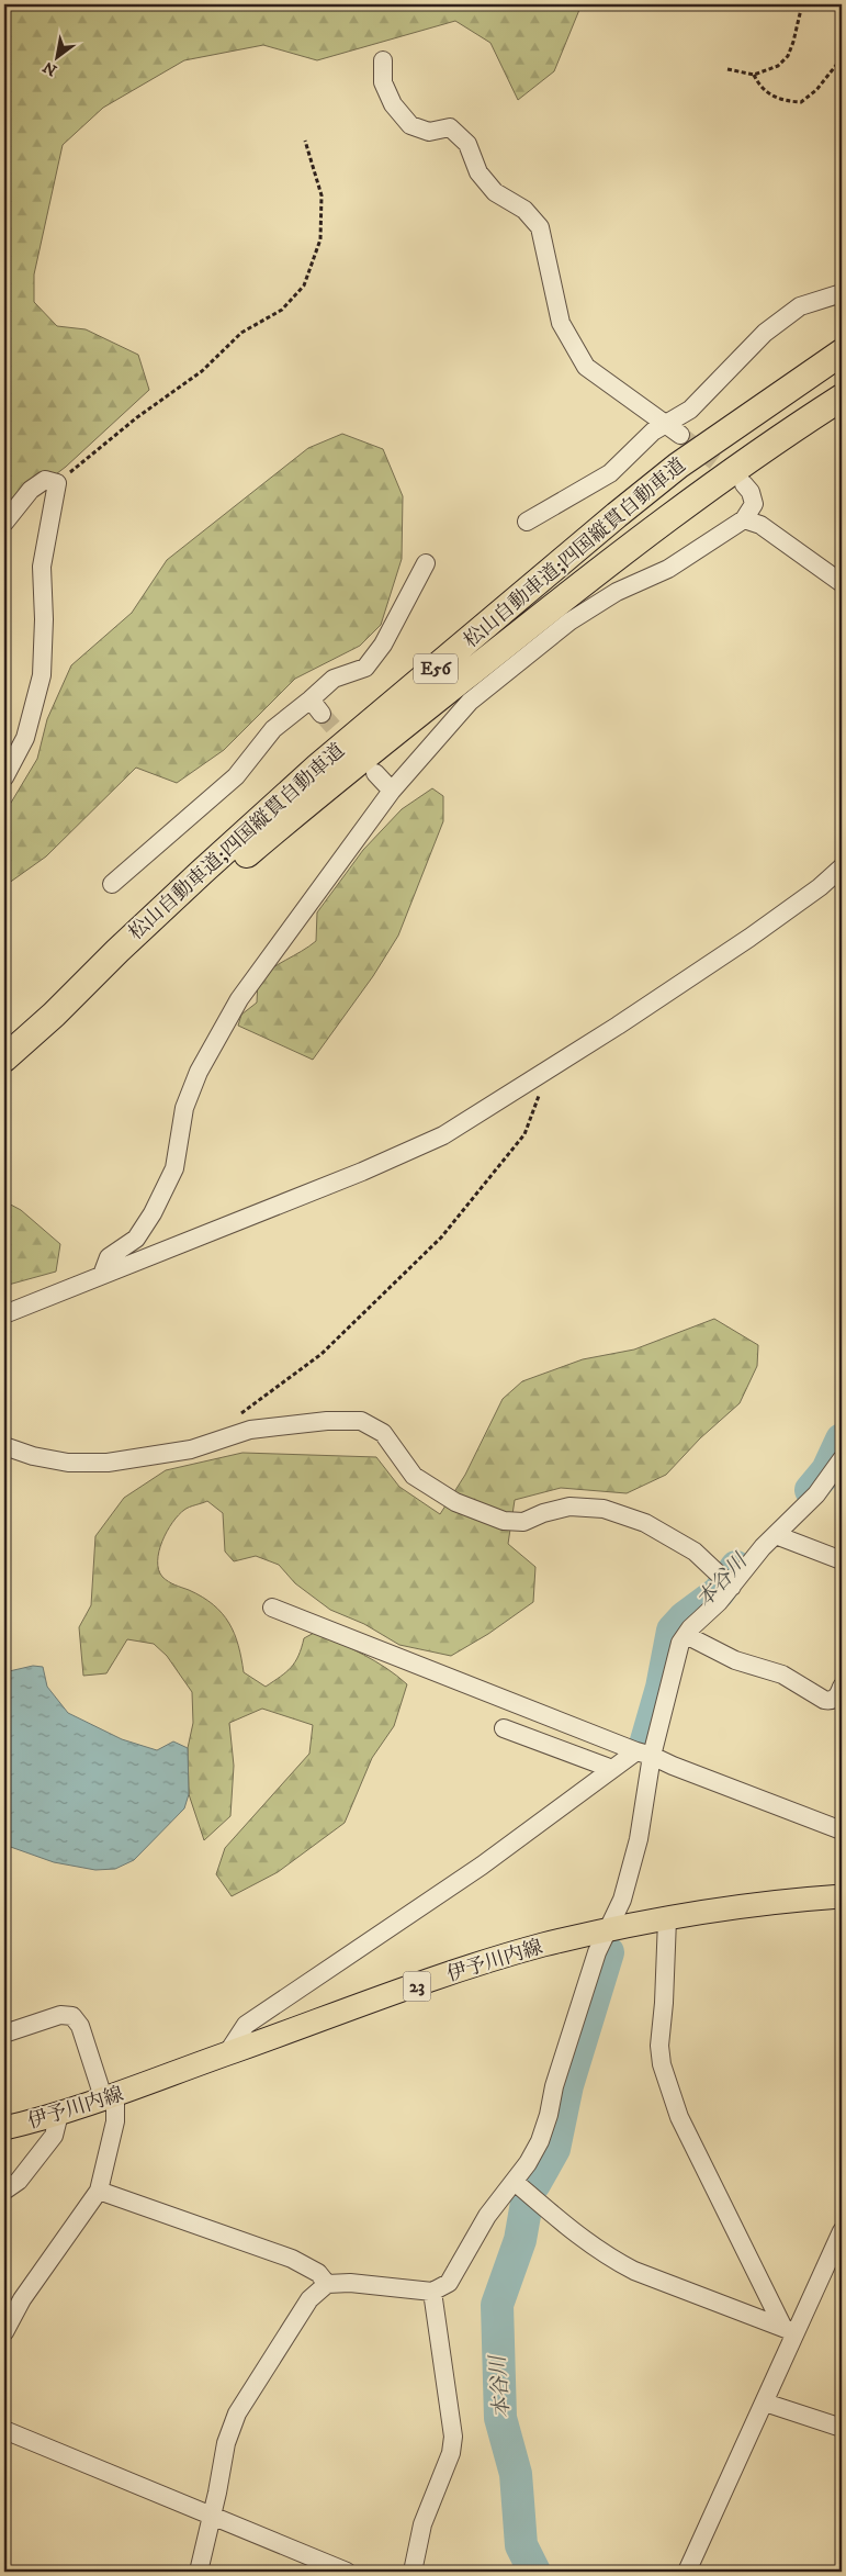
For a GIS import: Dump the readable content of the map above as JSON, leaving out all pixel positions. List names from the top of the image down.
{
  "streets": {
    "highway": ["松山自動車道;四国縦貫自動車道", "E56"],
    "main road": ["伊予川内線", "23"]
  },
  "water": ["本谷川"],
  "north": "bottom left"
}
